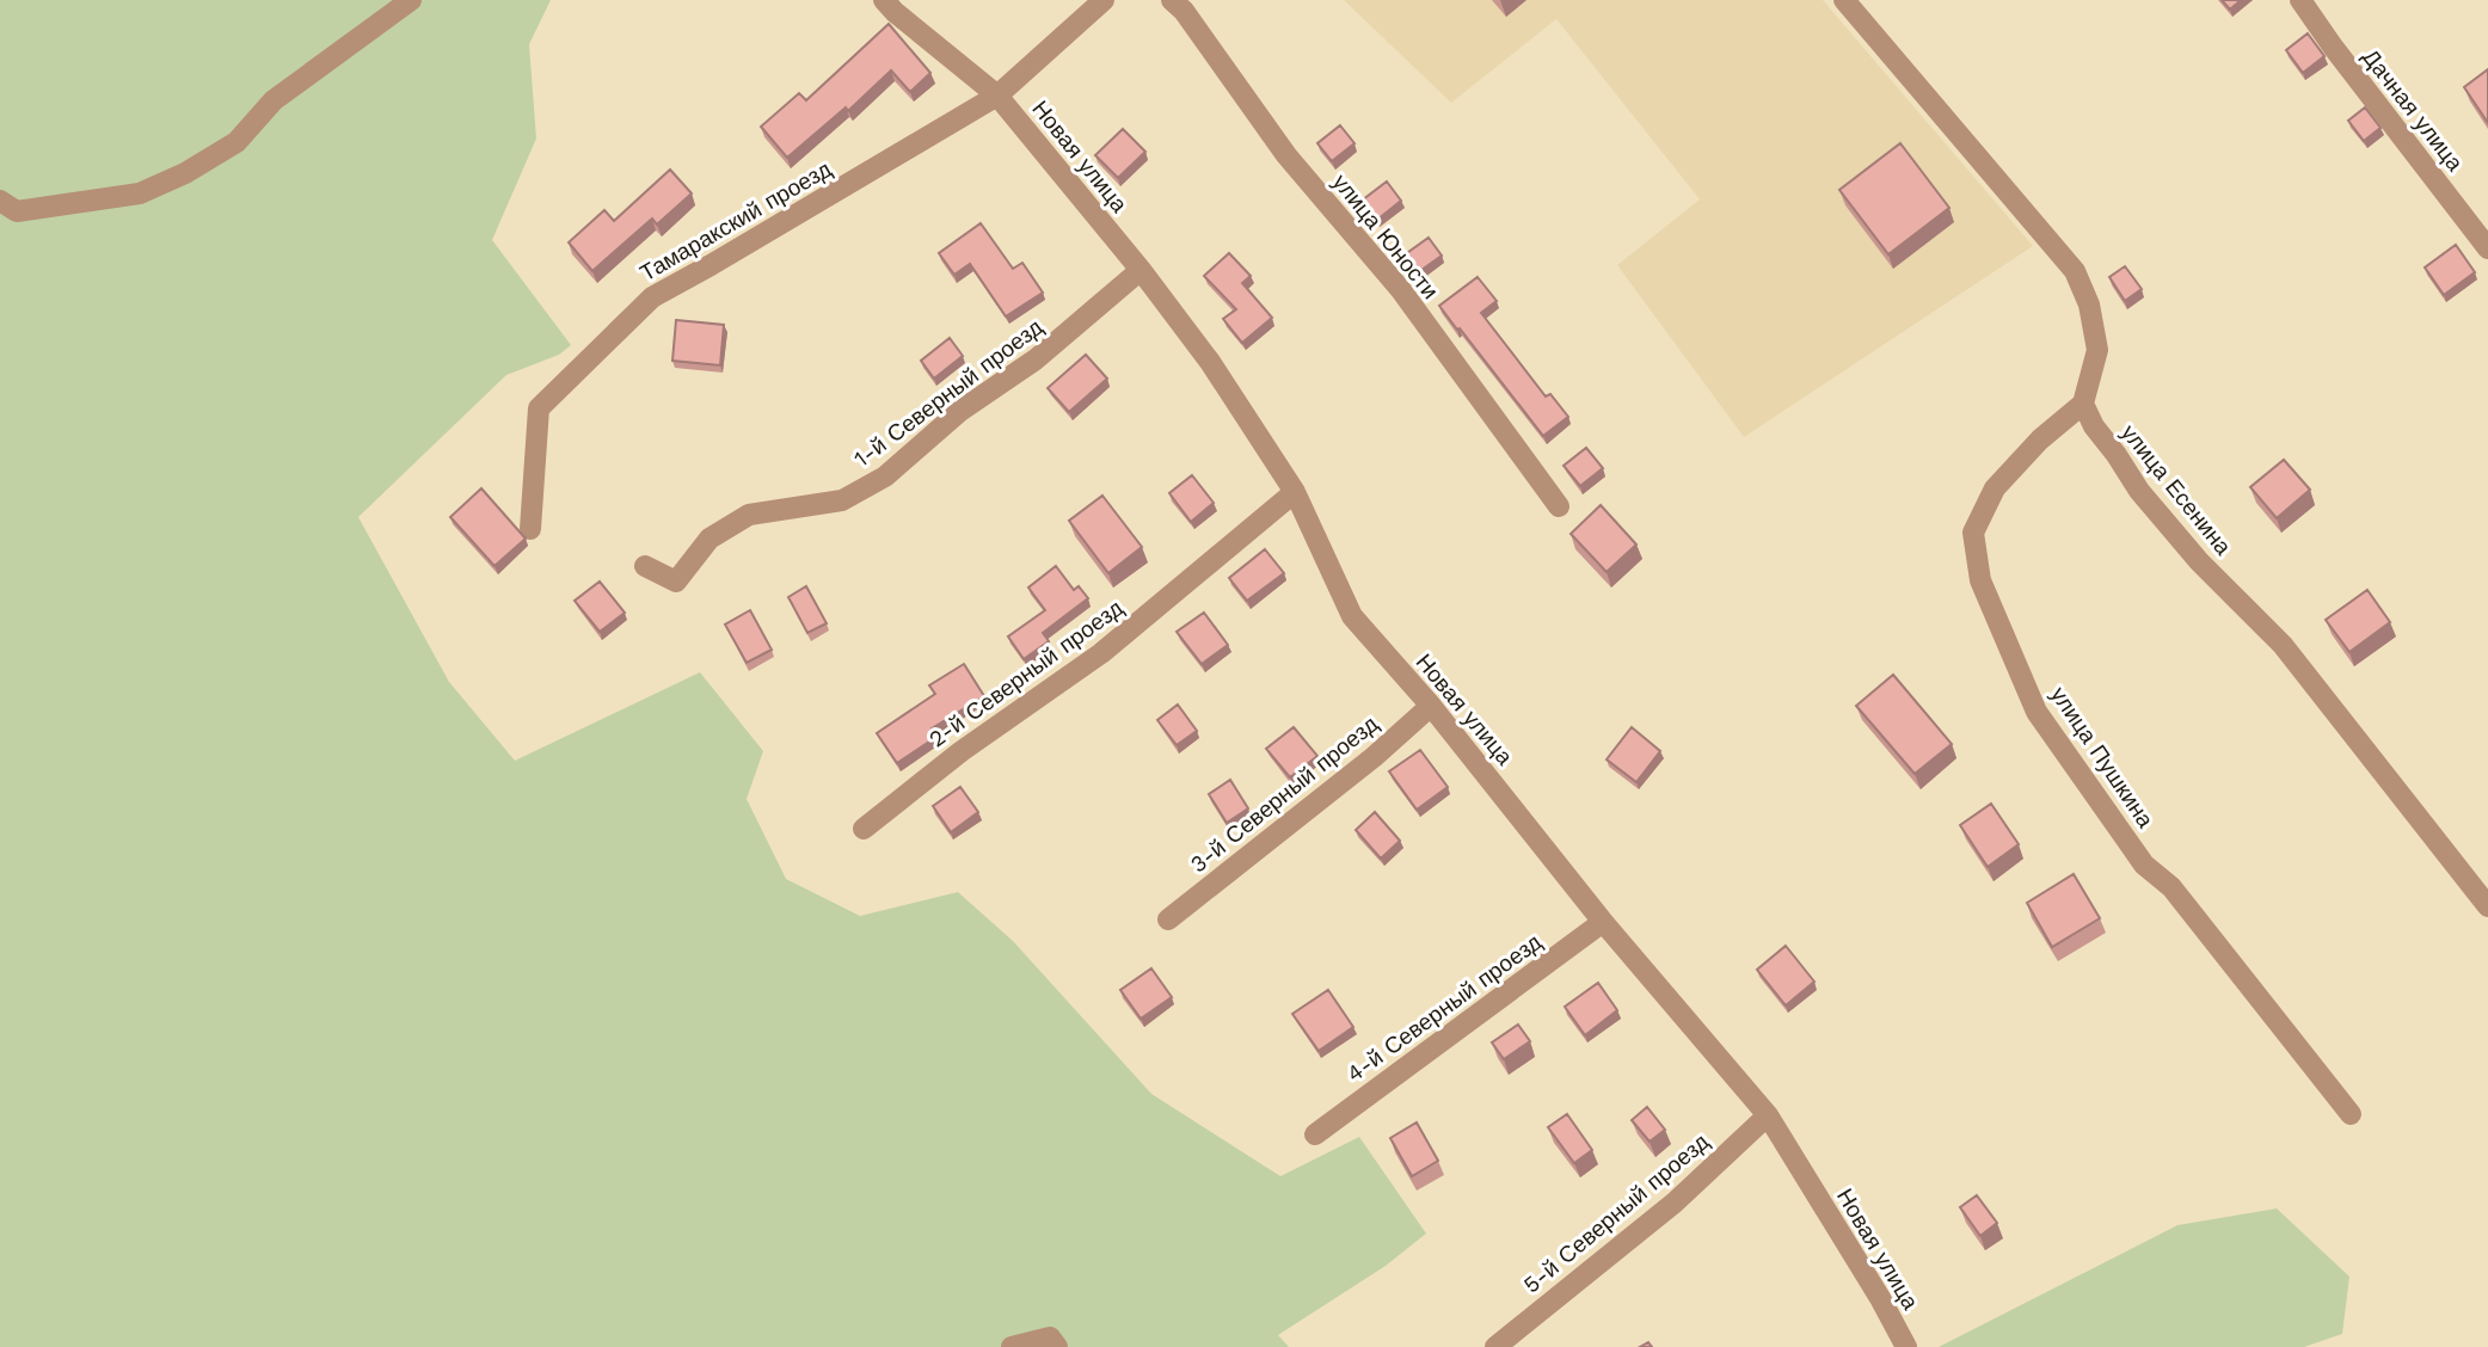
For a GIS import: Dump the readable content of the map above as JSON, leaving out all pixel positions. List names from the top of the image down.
{
  "streets": {
    "street": [
      "Дачная улица",
      "Новая улица",
      "Тамаракский проезд",
      "улица Юности",
      "1-й Северный проезд",
      "улица Есенина",
      "2-й Северный проезд",
      "улица Пушкина",
      "3-й Северный проезд",
      "4-й Северный проезд",
      "5-й Северный проезд"
    ]
  },
  "crossings": [
    ["Новая улица", "Тамаракский проезд"],
    ["Новая улица", "1-й Северный проезд"],
    ["Новая улица", "2-й Северный проезд"],
    ["Новая улица", "3-й Северный проезд"],
    ["Новая улица", "4-й Северный проезд"],
    ["Новая улица", "5-й Северный проезд"],
    ["улица Есенина", "улица Пушкина"]
  ]
}
